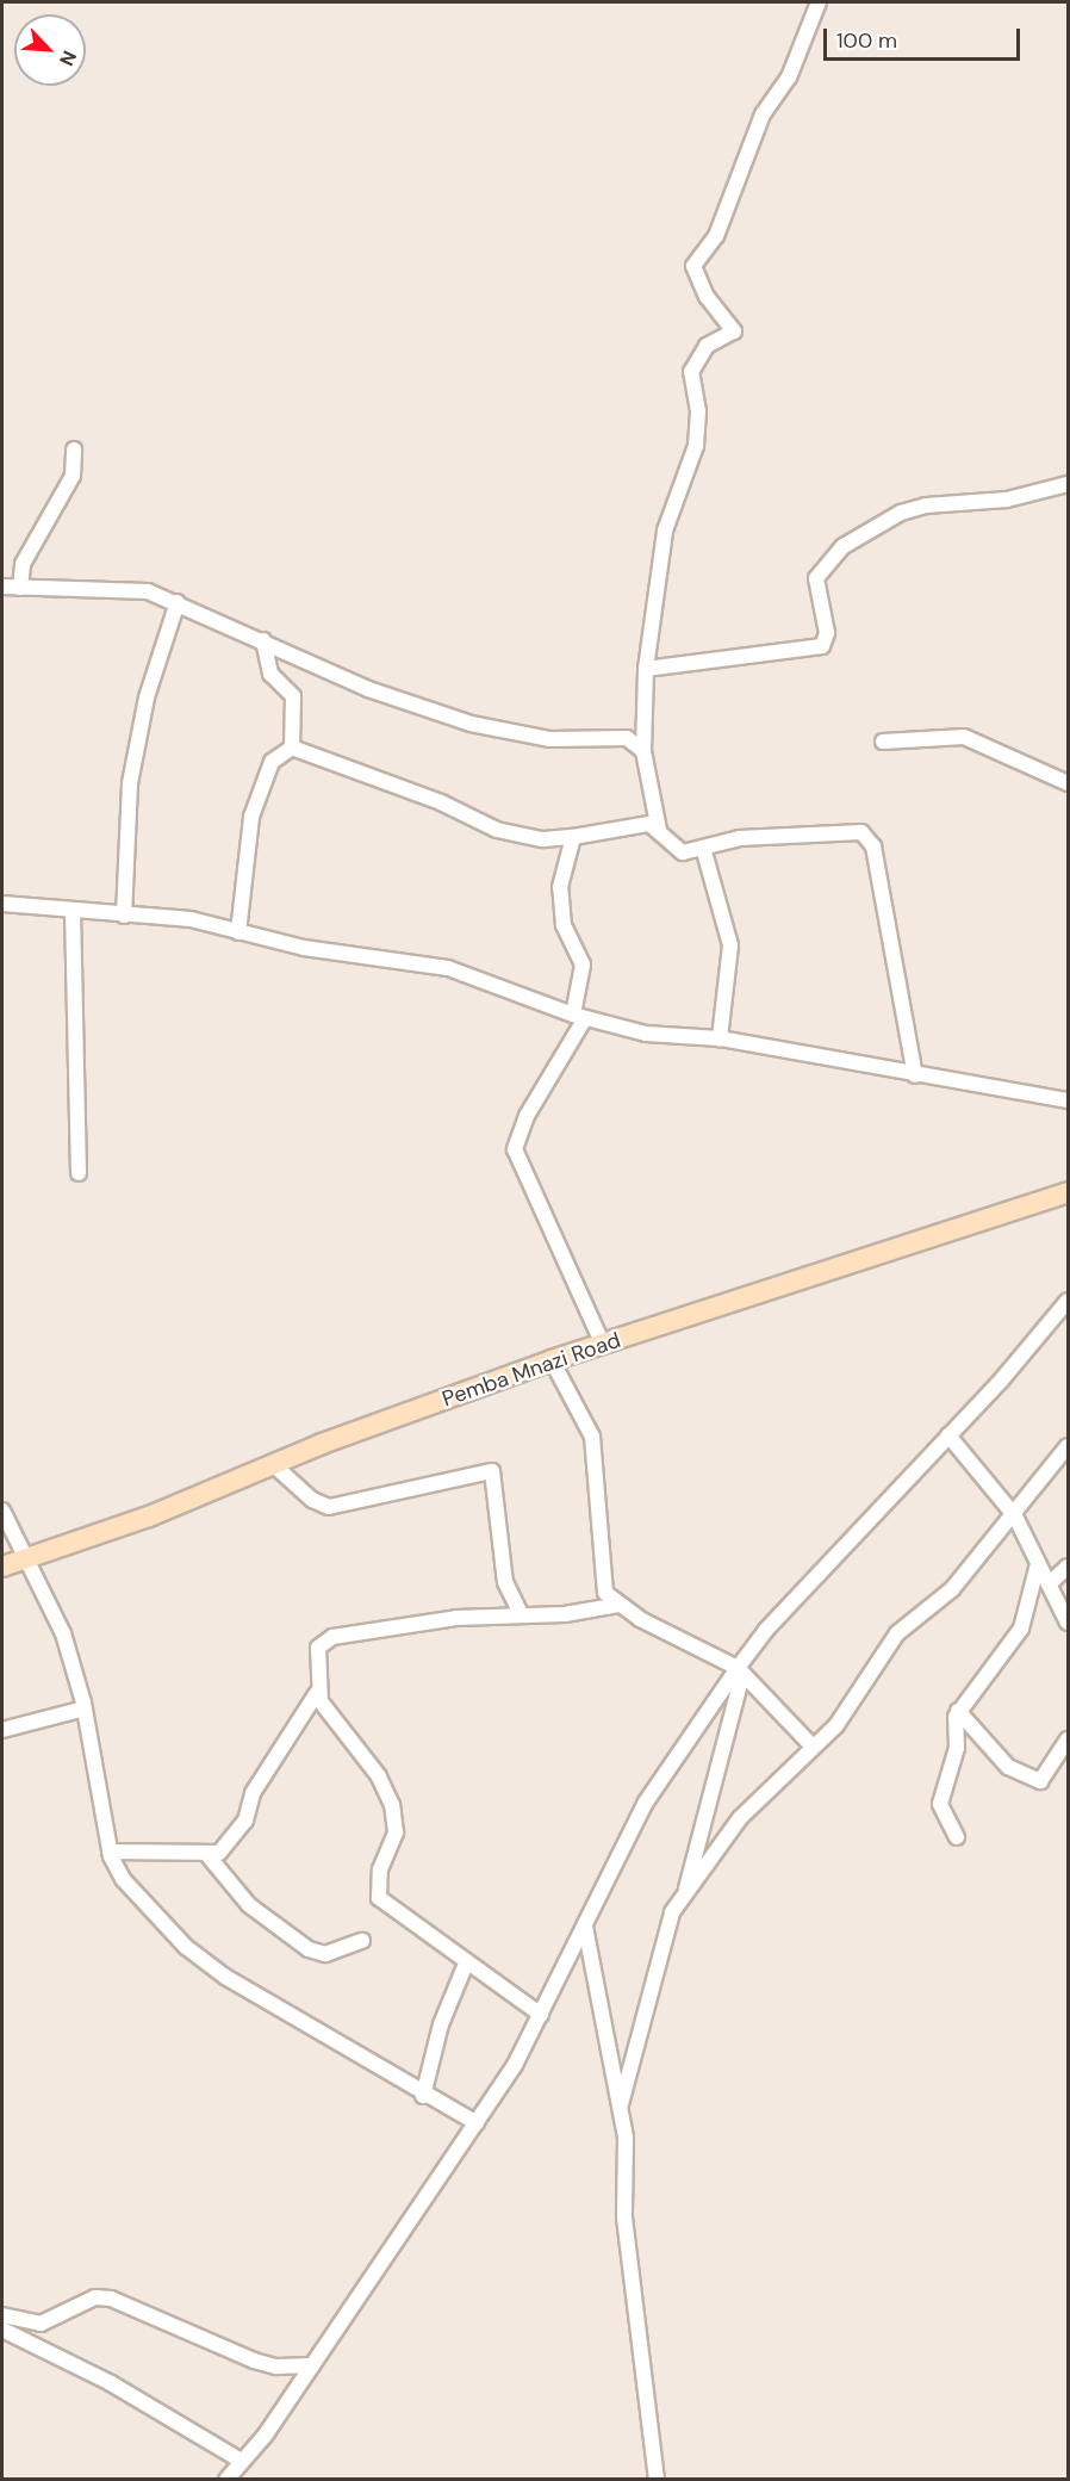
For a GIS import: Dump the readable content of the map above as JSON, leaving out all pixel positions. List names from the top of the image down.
{
  "streets": {
    "main road": ["Pemba Mnazi Road"]
  },
  "scale_bar": "100 m",
  "north": "bottom right"
}
